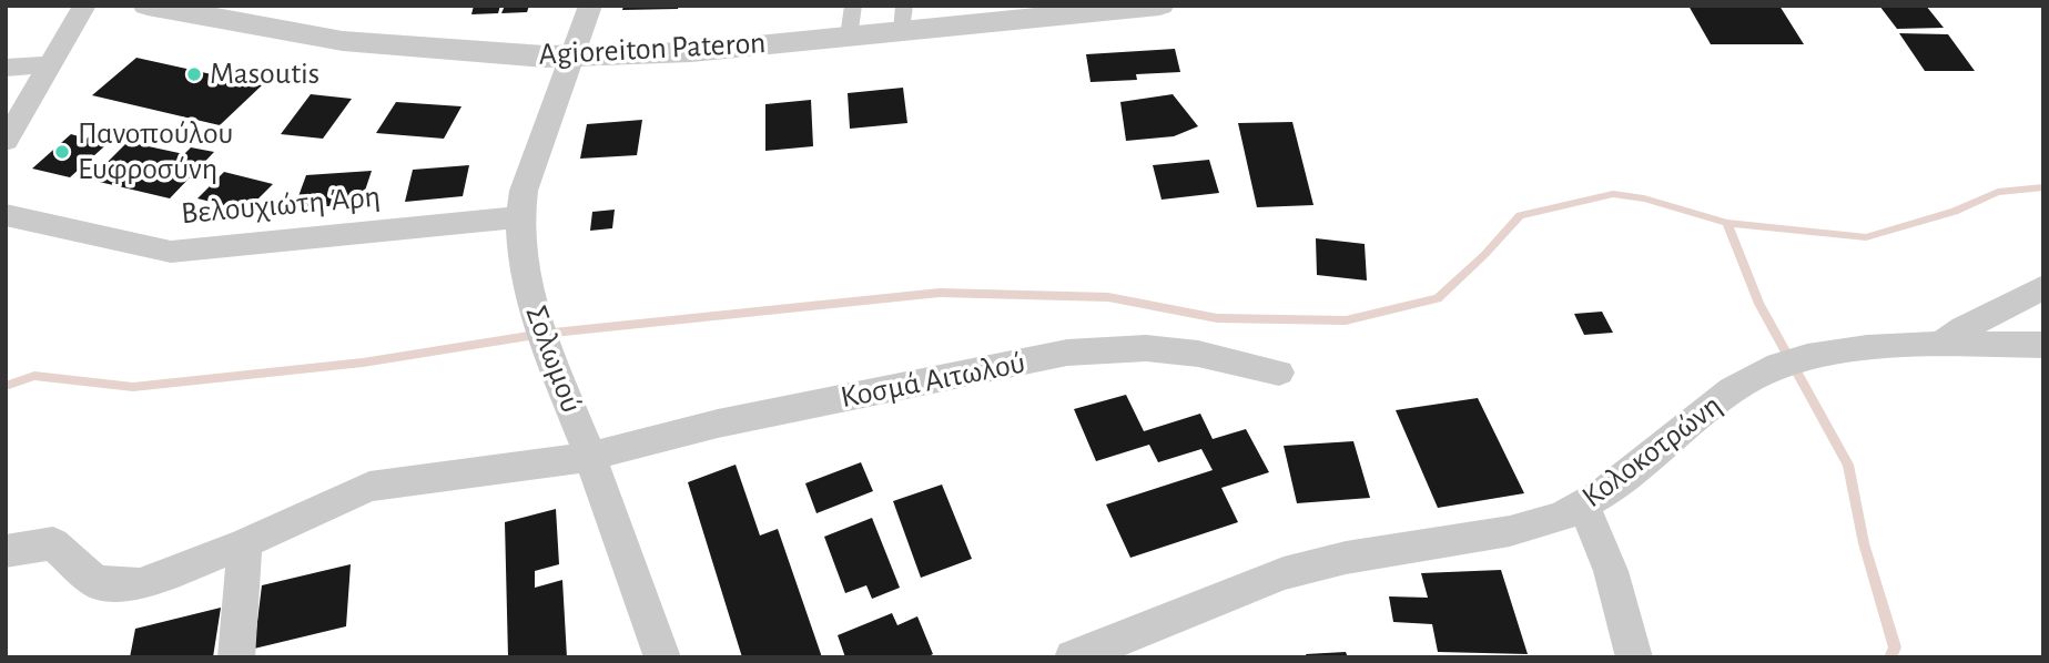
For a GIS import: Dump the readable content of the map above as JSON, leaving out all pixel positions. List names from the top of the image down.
{
  "streets": {
    "street": [
      "Agioreiton Pateron",
      "Βελουχιώτη Άρη",
      "Σολωμού",
      "Κοσμά Αιτωλού",
      "Κολοκοτρώνη"
    ]
  },
  "crossings": [
    ["Agioreiton Pateron", "Σολωμού"],
    ["Βελουχιώτη Άρη", "Σολωμού"],
    ["Σολωμού", "Κοσμά Αιτωλού"]
  ],
  "places": ["Masoutis", "Πανοπούλου Ευφροσύνη"]
}
